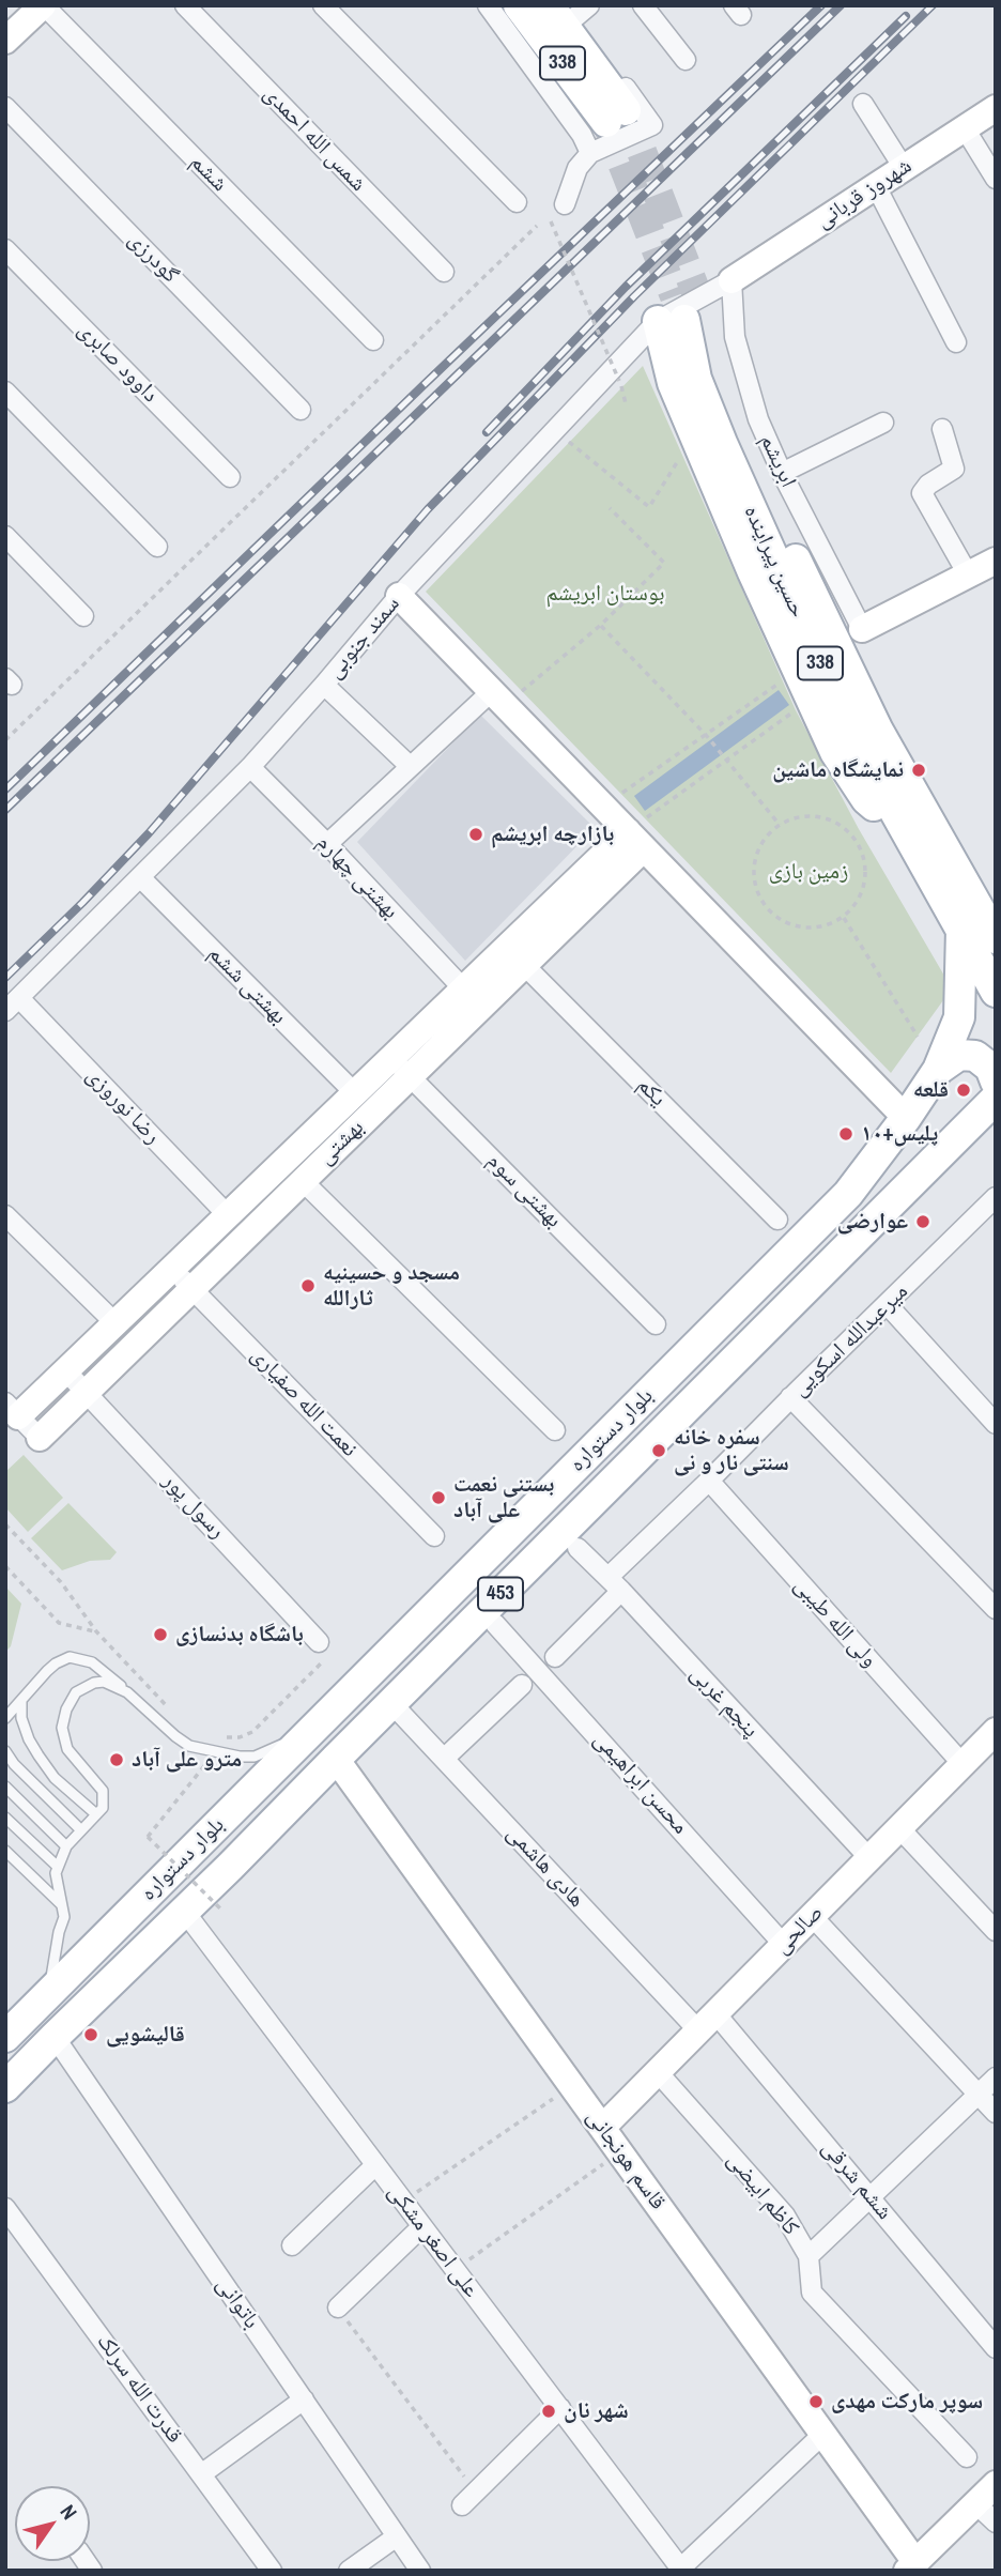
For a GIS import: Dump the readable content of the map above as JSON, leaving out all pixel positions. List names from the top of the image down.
{
  "streets": {
    "main road": [
      "338",
      "حسین پیراینده",
      "بلوار دستواره",
      "453"
    ],
    "street": [
      "شمس الله احمدی",
      "ششم",
      "شهروز قربانی",
      "گودرزی",
      "داوود صابری",
      "ابریشم",
      "سمند جنوبی",
      "بهشتی چهارم",
      "بهشتی ششم",
      "یکم",
      "رضا نوروزی",
      "بهشتی",
      "بهشتی سوم",
      "میرعبدالله اسکویی",
      "نعمت الله صفیاری",
      "رسول پور",
      "ولی الله طیبی",
      "پنجم غربی",
      "محسن ابراهیمی",
      "هادی هاشمی",
      "صالحی",
      "قاسم هونجانی",
      "ششم شرقی",
      "کاظم ابیضی",
      "علی اصغر مشکی",
      "باتوانی",
      "قدرت الله سرلک"
    ]
  },
  "crossings": [
    ["شهروز قربانی", "ابریشم"],
    ["شهروز قربانی", "سمند جنوبی"],
    ["ابریشم", "سمند جنوبی"],
    ["حسین پیراینده", "سمند جنوبی"],
    ["حسین پیراینده", "بلوار دستواره"],
    ["سمند جنوبی", "بهشتی چهارم"],
    ["سمند جنوبی", "بهشتی ششم"],
    ["سمند جنوبی", "رضا نوروزی"],
    ["یکم", "بهشتی"],
    ["بهشتی", "بهشتی سوم"],
    ["بهشتی", "نعمت الله صفیاری"],
    ["بهشتی", "رسول پور"],
    ["میرعبدالله اسکویی", "ولی الله طیبی"],
    ["میرعبدالله اسکویی", "پنجم غربی"],
    ["بلوار دستواره", "هادی هاشمی"],
    ["بلوار دستواره", "قاسم هونجانی"],
    ["بلوار دستواره", "علی اصغر مشکی"],
    ["بلوار دستواره", "باتوانی"],
    ["ولی الله طیبی", "صالحی"],
    ["پنجم غربی", "صالحی"],
    ["محسن ابراهیمی", "صالحی"],
    ["هادی هاشمی", "صالحی"],
    ["هادی هاشمی", "ششم شرقی"],
    ["صالحی", "قاسم هونجانی"],
    ["صالحی", "ششم شرقی"],
    ["صالحی", "کاظم ابیضی"]
  ],
  "parks": ["بوستان ابریشم", "زمین بازی"],
  "places": [
    "نمایشگاه ماشین",
    "بازارچه ابریشم",
    "قلعه",
    "پلیس+۱۰",
    "عوارضی",
    "مسجد و حسینیه ثارالله",
    "سفره خانه سنتی نار و نی",
    "بستنی نعمت علی آباد",
    "باشگاه بدنسازی",
    "مترو علی آباد",
    "قالیشویی",
    "سوپر مارکت مهدی",
    "شهر نان"
  ],
  "north": "top right"
}
